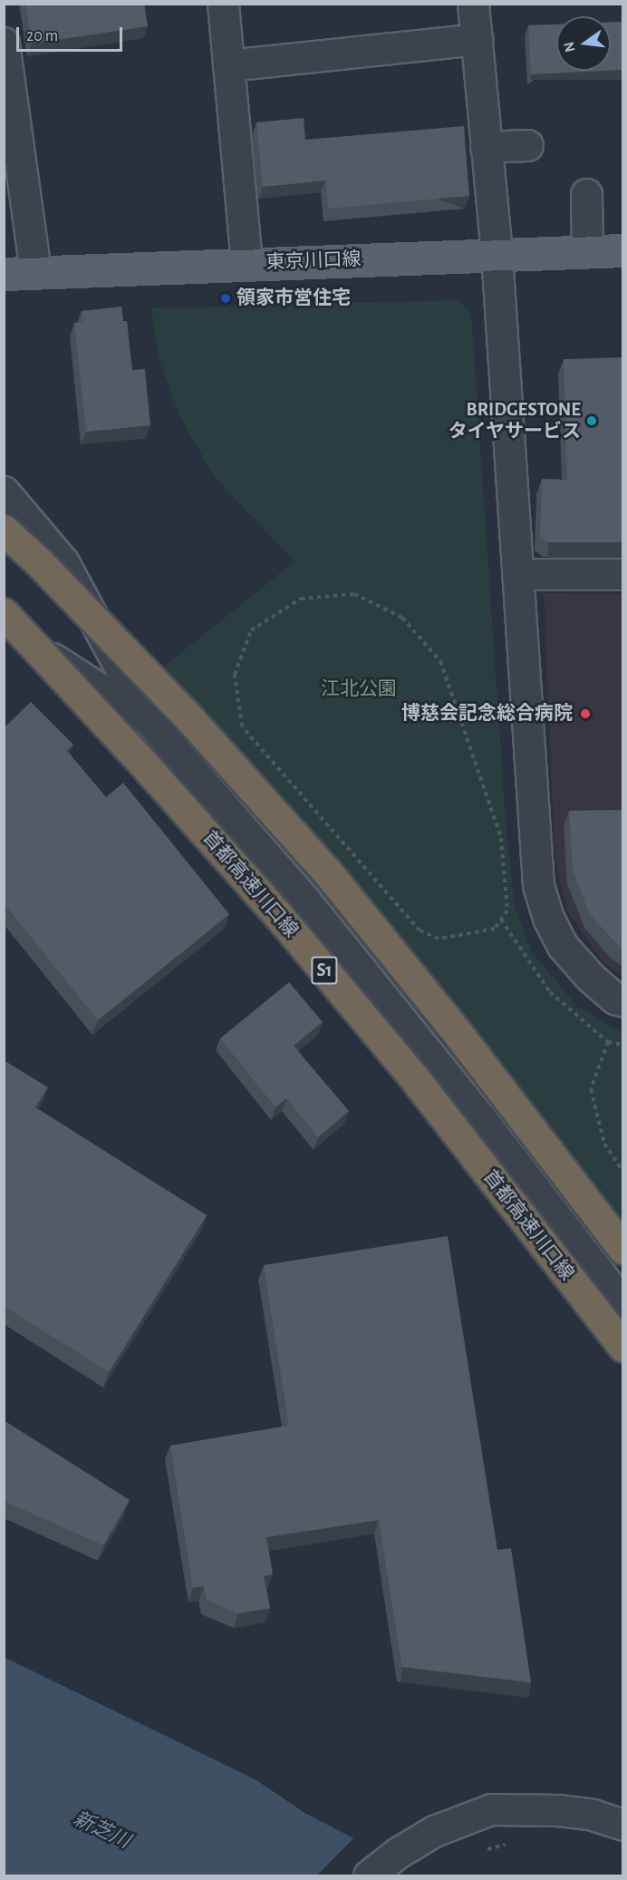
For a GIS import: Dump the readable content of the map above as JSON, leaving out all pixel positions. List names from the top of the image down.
{
  "streets": {
    "highway": ["首都高速川口線", "S1"],
    "main road": ["東京川口線"]
  },
  "water": ["新芝川"],
  "parks": ["江北公園"],
  "places": ["領家市営住宅", "BRIDGESTONE タイヤサービス", "博慈会記念総合病院"],
  "scale_bar": "20 m",
  "north": "left"
}
